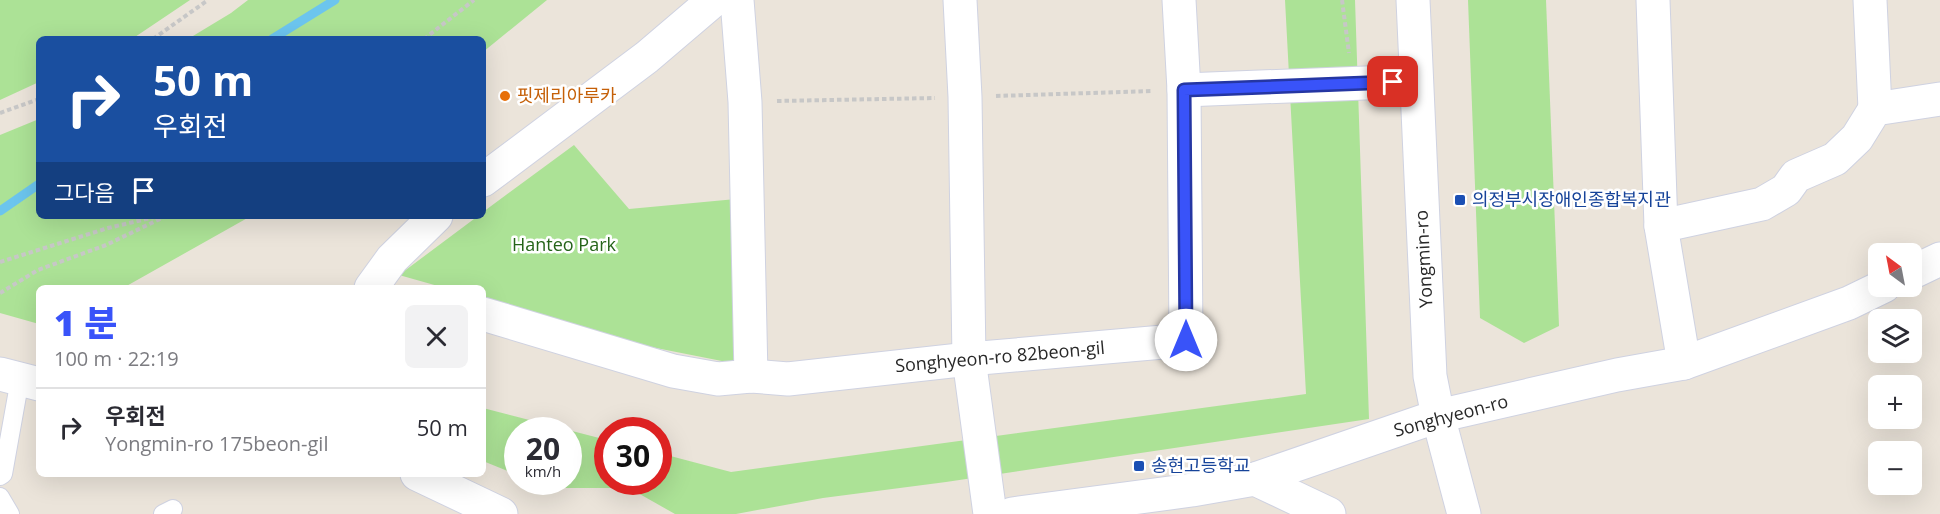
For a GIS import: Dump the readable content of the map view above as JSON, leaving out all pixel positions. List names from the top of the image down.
{
  "streets": {
    "street": ["Yongmin-ro", "Songhyeon-ro 82beon-gil", "Songhyeon-ro"]
  },
  "crossings": [
    ["Yongmin-ro", "Songhyeon-ro"]
  ],
  "parks": ["Hanteo Park"],
  "places": {
    "other": ["핏제리아루카"],
    "transit": ["의정부시장애인종합복지관", "송현고등학교"]
  },
  "north": "top left",
  "page": {
    "turn": ["50 m", "우회전"],
    "then": "그다음",
    "map_buttons": ["+", "−"],
    "heading": ["1 분", "100 m · 22:19"],
    "list": [
      {
        "name": "우회전",
        "note": "Yongmin-ro 175beon-gil",
        "value": "50 m"
      }
    ],
    "speed": "20 km/h",
    "limit": "30"
  }
}
